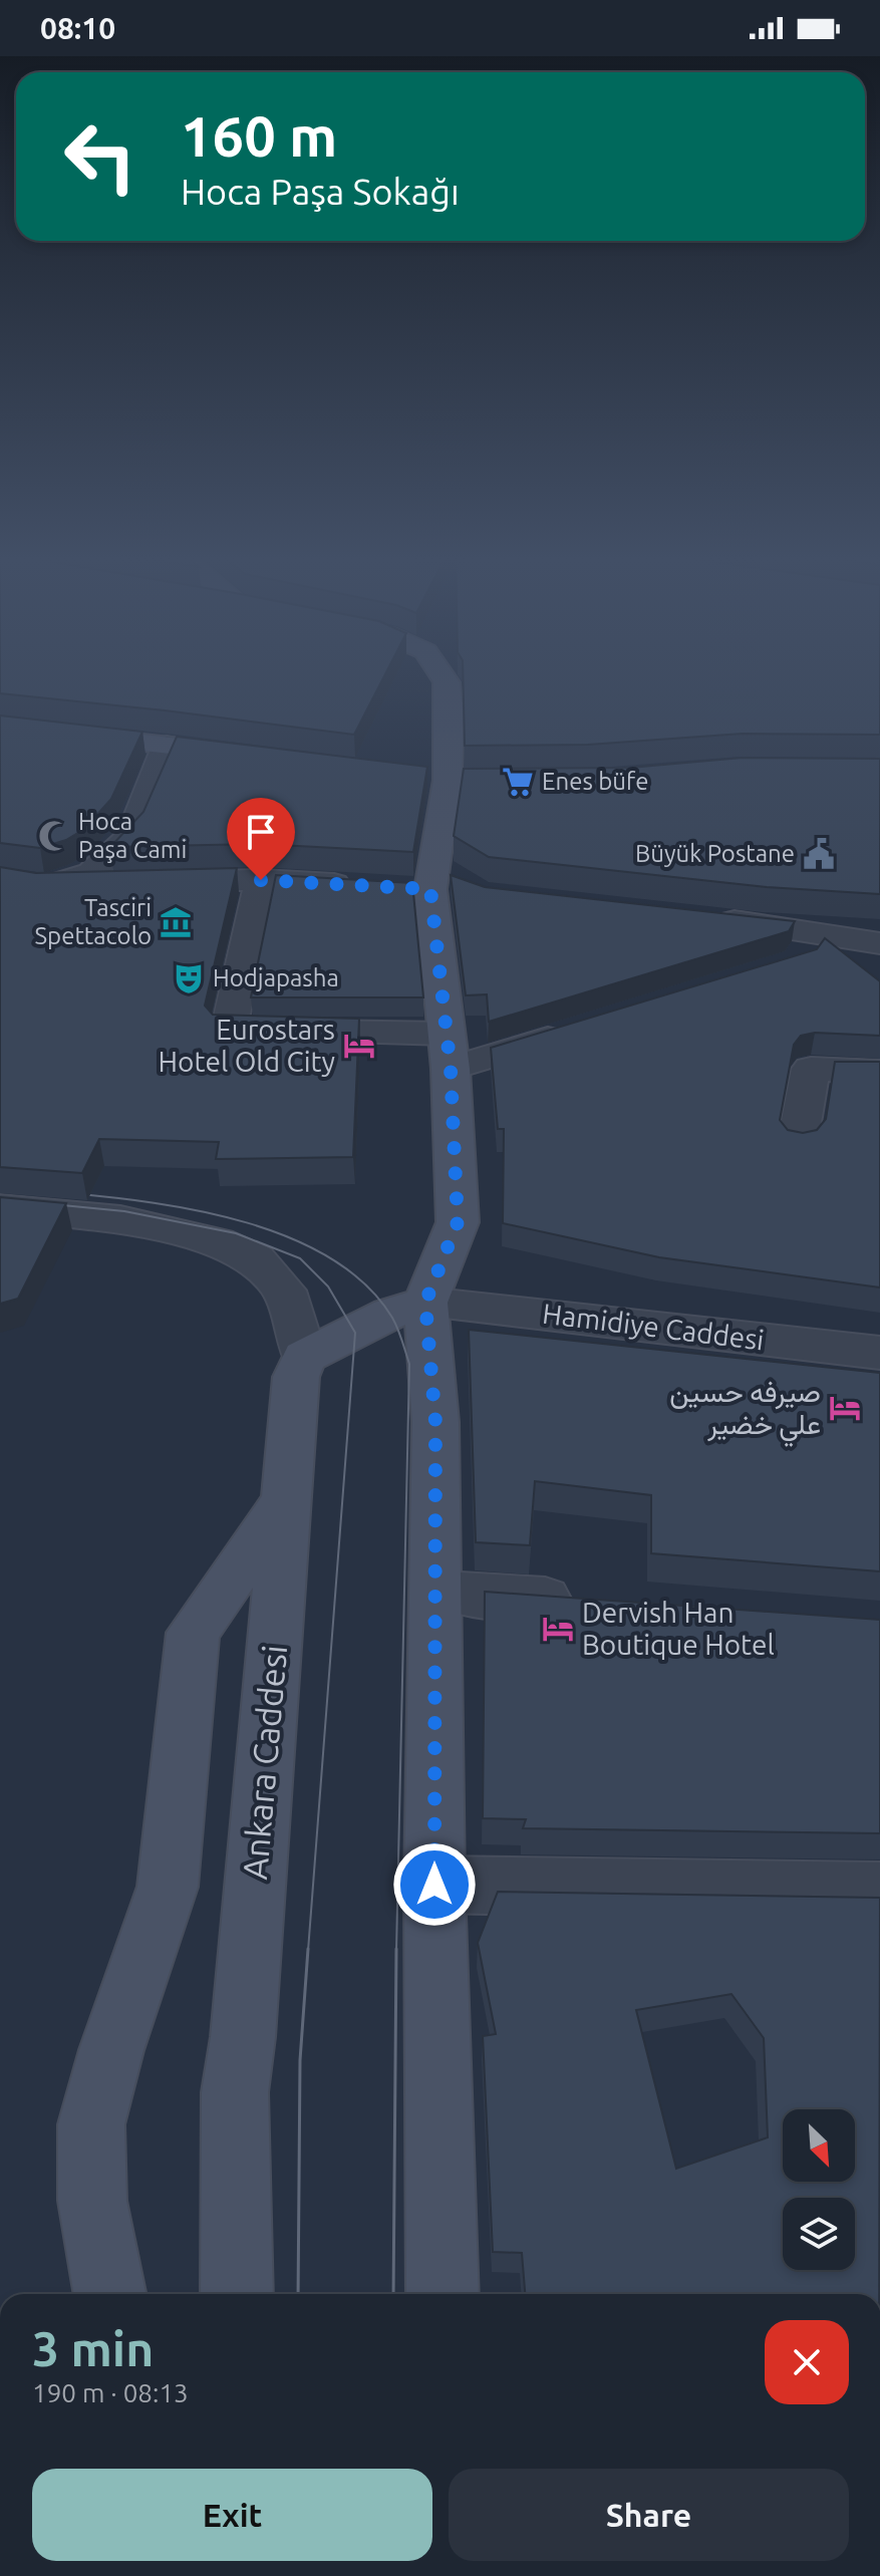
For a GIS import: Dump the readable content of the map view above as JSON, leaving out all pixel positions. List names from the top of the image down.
{
  "streets": {
    "main road": ["Ankara Caddesi"],
    "street": ["Hamidiye Caddesi"]
  },
  "places": {
    "supermarket": ["Enes büfe"],
    "mosque": ["Hoca Paşa Cami"],
    "public building": ["Büyük Postane"],
    "museum": ["Tasciri Spettacolo"],
    "theatre": ["Hodjapasha"],
    "hotel": ["Eurostars Hotel Old City", "صيرفه حسين علي خضير", "Dervish Han Boutique Hotel"]
  },
  "north": "bottom right",
  "page": {
    "status": "08:10",
    "turn": ["160 m", "Hoca Paşa Sokağı"],
    "heading": ["3 min", "190 m · 08:13"],
    "buttons": ["Exit", "Share"]
  }
}
